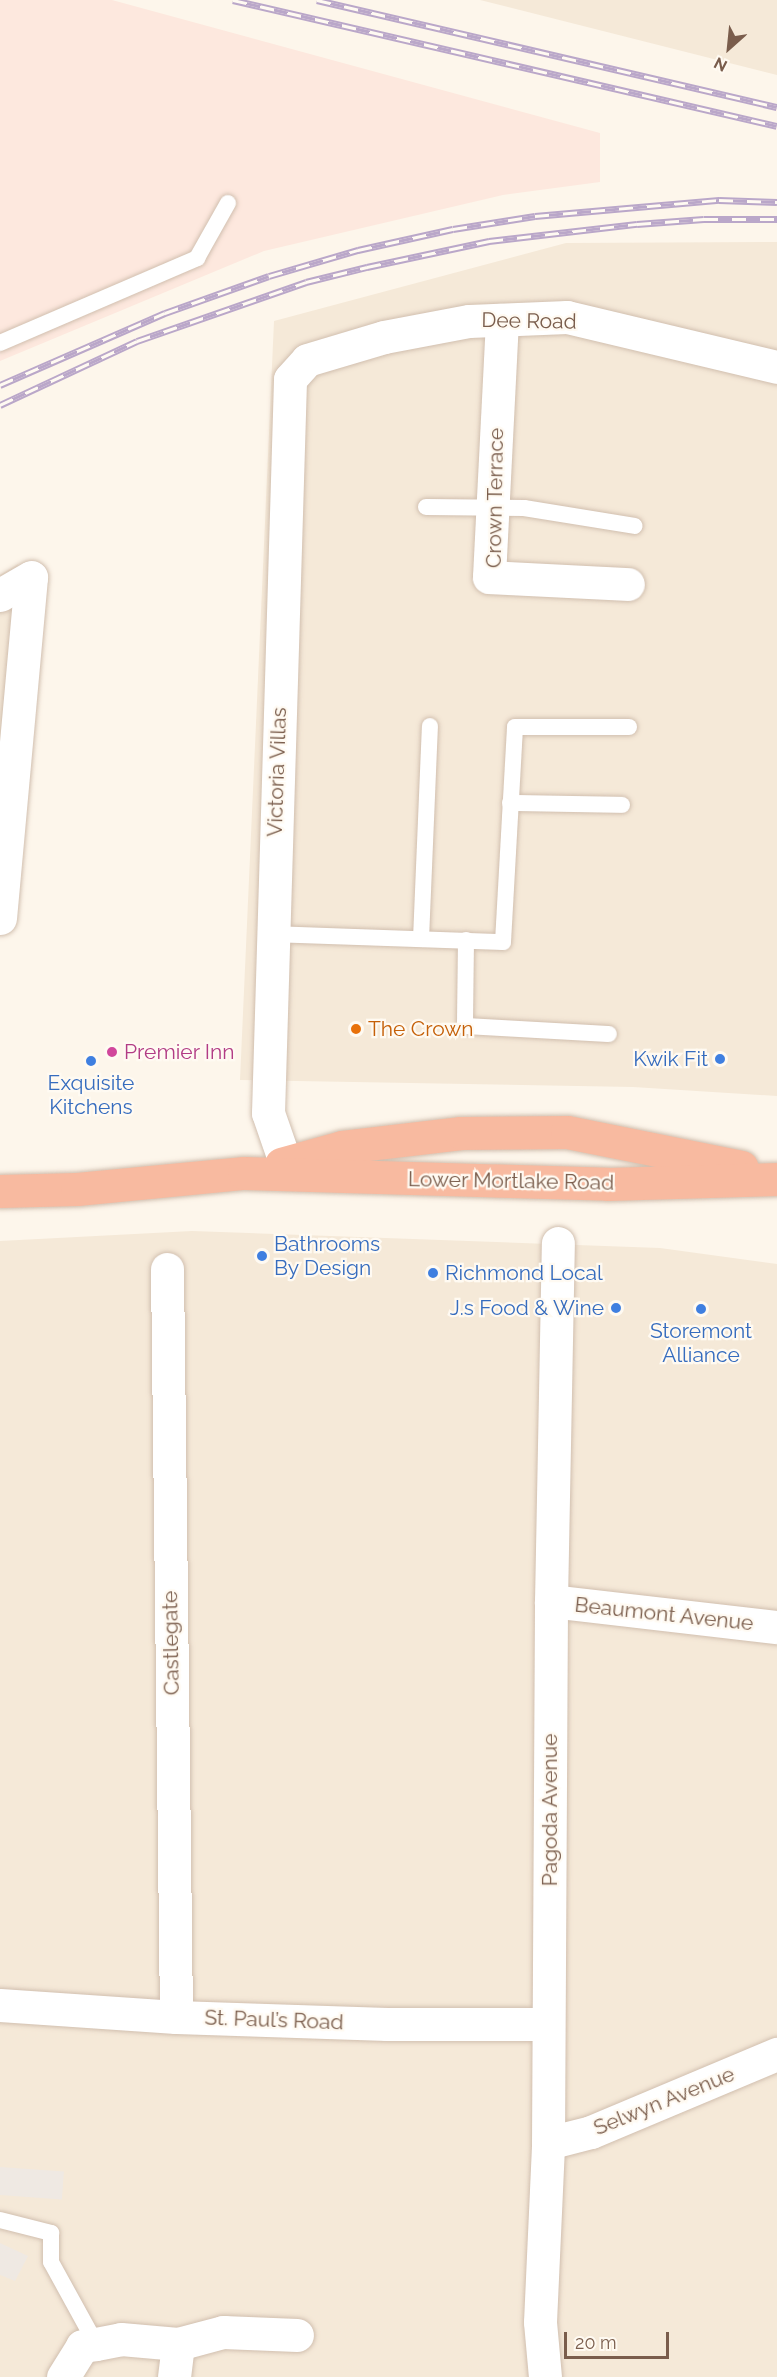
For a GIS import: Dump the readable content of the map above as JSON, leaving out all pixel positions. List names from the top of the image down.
{
  "streets": {
    "highway": ["Lower Mortlake Road"],
    "street": [
      "Dee Road",
      "Crown Terrace",
      "Victoria Villas",
      "Beaumont Avenue",
      "Castlegate",
      "Pagoda Avenue",
      "St. Paul’s Road",
      "Selwyn Avenue"
    ]
  },
  "crossings": [
    ["Dee Road", "Crown Terrace"],
    ["Dee Road", "Victoria Villas"],
    ["Victoria Villas", "Lower Mortlake Road"],
    ["Beaumont Avenue", "Pagoda Avenue"],
    ["Castlegate", "St. Paul’s Road"],
    ["Pagoda Avenue", "St. Paul’s Road"],
    ["Pagoda Avenue", "Selwyn Avenue"]
  ],
  "places": [
    "The Crown",
    "Premier Inn",
    "Kwik Fit",
    "Exquisite Kitchens",
    "Bathrooms By Design",
    "Richmond Local",
    "J.s Food & Wine",
    "Storemont Alliance"
  ],
  "scale_bar": "20 m",
  "north": "bottom left"
}
